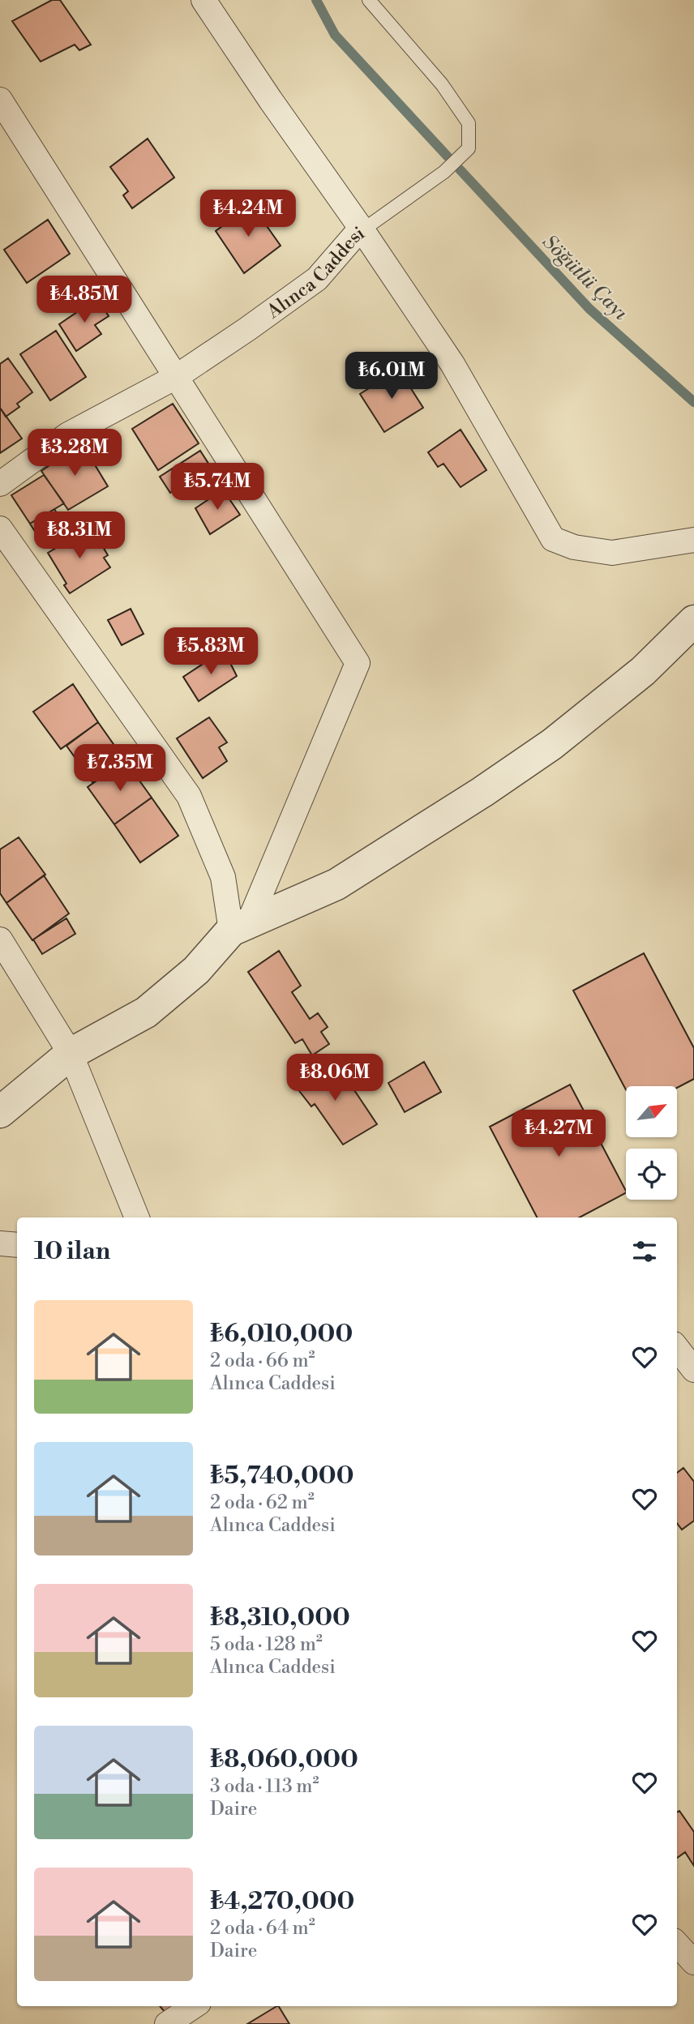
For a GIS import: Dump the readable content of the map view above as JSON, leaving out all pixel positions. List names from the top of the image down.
{
  "streets": {
    "street": ["Alınca Caddesi"]
  },
  "water": ["Söğütlü Çayı"],
  "north": "top right",
  "page": {
    "price": [
      "₺4.24M",
      "₺4.85M",
      "₺6.01M",
      "₺3.28M",
      "₺5.74M",
      "₺8.31M",
      "₺5.83M",
      "₺7.35M",
      "₺8.06M",
      "₺4.27M"
    ],
    "heading": "10 ilan",
    "list": [
      {
        "name": "₺6,010,000",
        "note": "2 oda · 66 m² · Alınca Caddesi"
      },
      {
        "name": "₺5,740,000",
        "note": "2 oda · 62 m² · Alınca Caddesi"
      },
      {
        "name": "₺8,310,000",
        "note": "5 oda · 128 m² · Alınca Caddesi"
      },
      {
        "name": "₺8,060,000",
        "note": "3 oda · 113 m² · Daire"
      },
      {
        "name": "₺4,270,000",
        "note": "2 oda · 64 m² · Daire"
      }
    ]
  }
}
